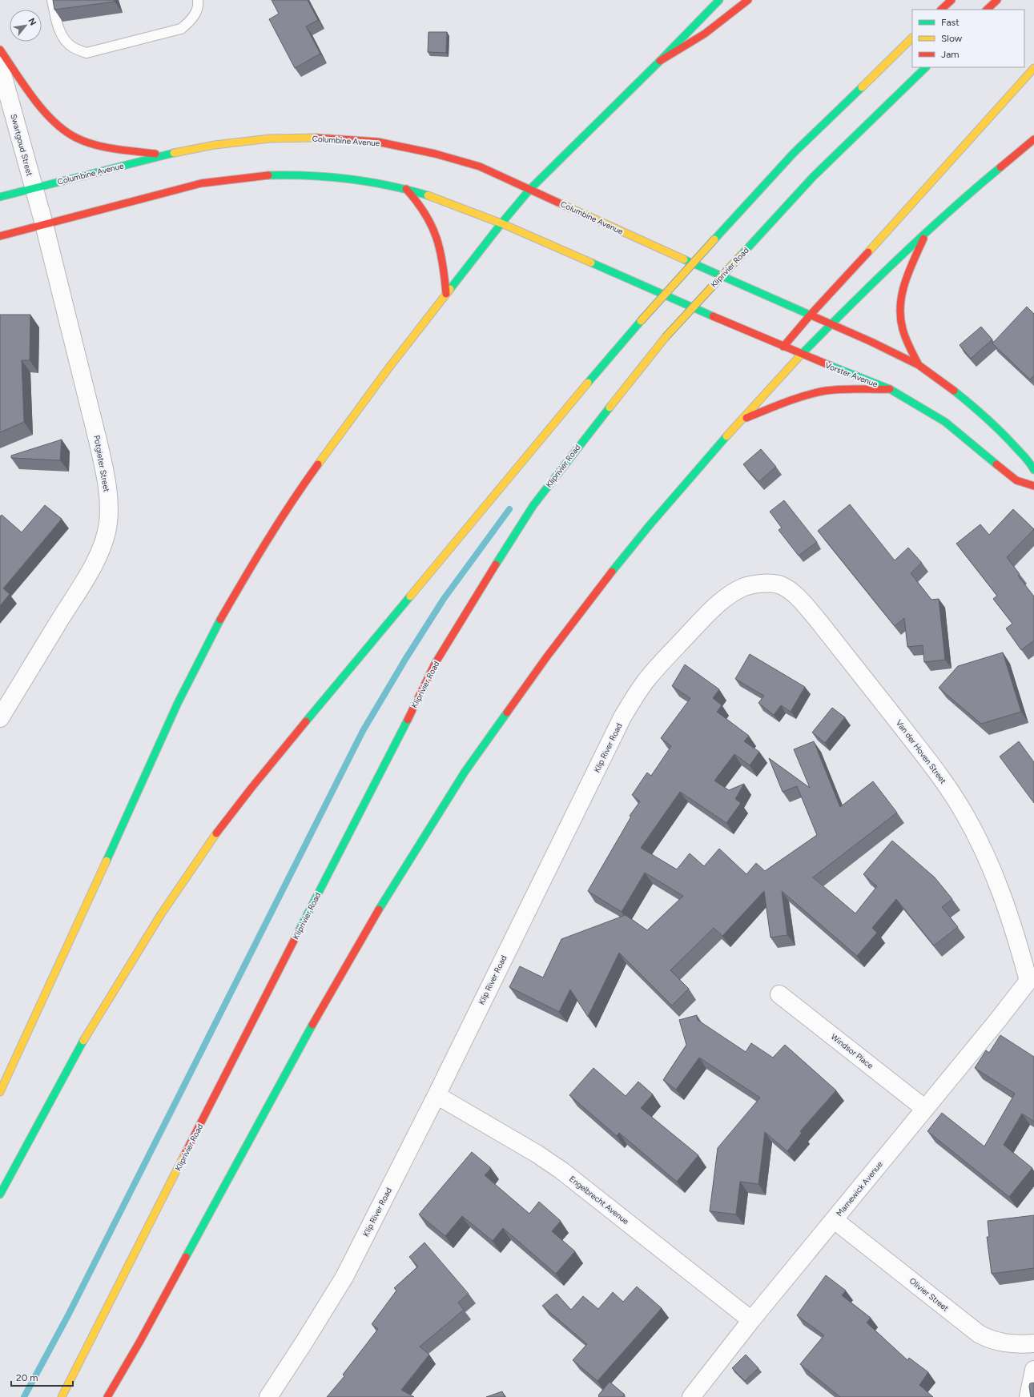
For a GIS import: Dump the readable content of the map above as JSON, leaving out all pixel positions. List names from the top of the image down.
{
  "streets": {
    "main road": ["Columbine Avenue", "Kliprivier Road", "Vorster Avenue"],
    "street": [
      "Swartgoud Street",
      "Potgieter Street",
      "Klip River Road",
      "Van der Hoven Street",
      "Windsor Place",
      "Marnewick Avenue",
      "Engelbrecht Avenue",
      "Olivier Street"
    ]
  },
  "crossings": [
    ["Columbine Avenue", "Swartgoud Street"],
    ["Swartgoud Street", "Potgieter Street"],
    ["Klip River Road", "Van der Hoven Street"],
    ["Klip River Road", "Engelbrecht Avenue"],
    ["Van der Hoven Street", "Marnewick Avenue"],
    ["Windsor Place", "Marnewick Avenue"],
    ["Marnewick Avenue", "Engelbrecht Avenue"],
    ["Marnewick Avenue", "Olivier Street"]
  ],
  "legend": ["Fast", "Slow", "Jam"],
  "scale_bar": "20 m",
  "north": "top right"
}
